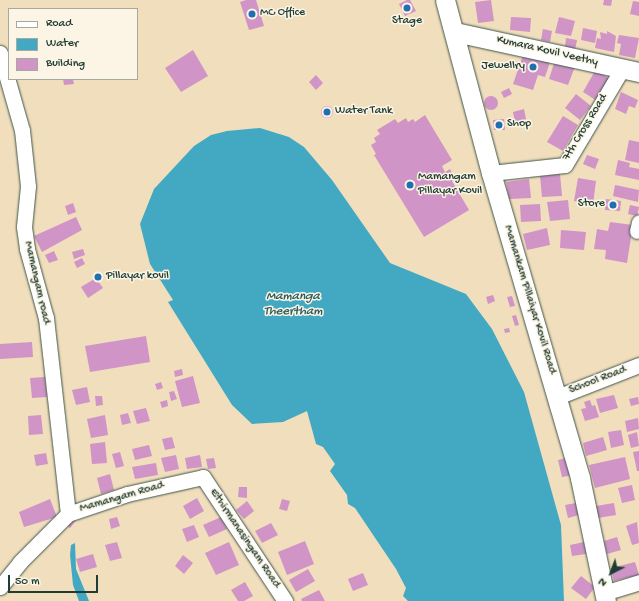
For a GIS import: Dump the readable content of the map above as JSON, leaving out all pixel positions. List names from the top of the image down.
{
  "streets": {
    "main road": ["Kumara Kovil Veethy", "Mamankam Pillaiyar Kovil Road"],
    "street": [
      "7th Cross Road",
      "Mamangam road",
      "School Road",
      "Mamangam Road",
      "Ethirmanasingam Road"
    ]
  },
  "crossings": [
    ["Kumara Kovil Veethy", "7th Cross Road"],
    ["Kumara Kovil Veethy", "Mamankam Pillaiyar Kovil Road"],
    ["7th Cross Road", "Mamankam Pillaiyar Kovil Road"],
    ["Mamangam road", "Mamangam Road"],
    ["Mamankam Pillaiyar Kovil Road", "School Road"],
    ["Mamangam Road", "Ethirmanasingam Road"]
  ],
  "water": ["Mamanga Theertham"],
  "places": [
    "Stage",
    "MC Office",
    "Jewellry",
    "Water Tank",
    "Shop",
    "Mamangam Pillayar Kovil",
    "Store",
    "Pillayar kovil"
  ],
  "legend": ["Road", "Water", "Building"],
  "scale_bar": "50 m",
  "north": "bottom left"
}
